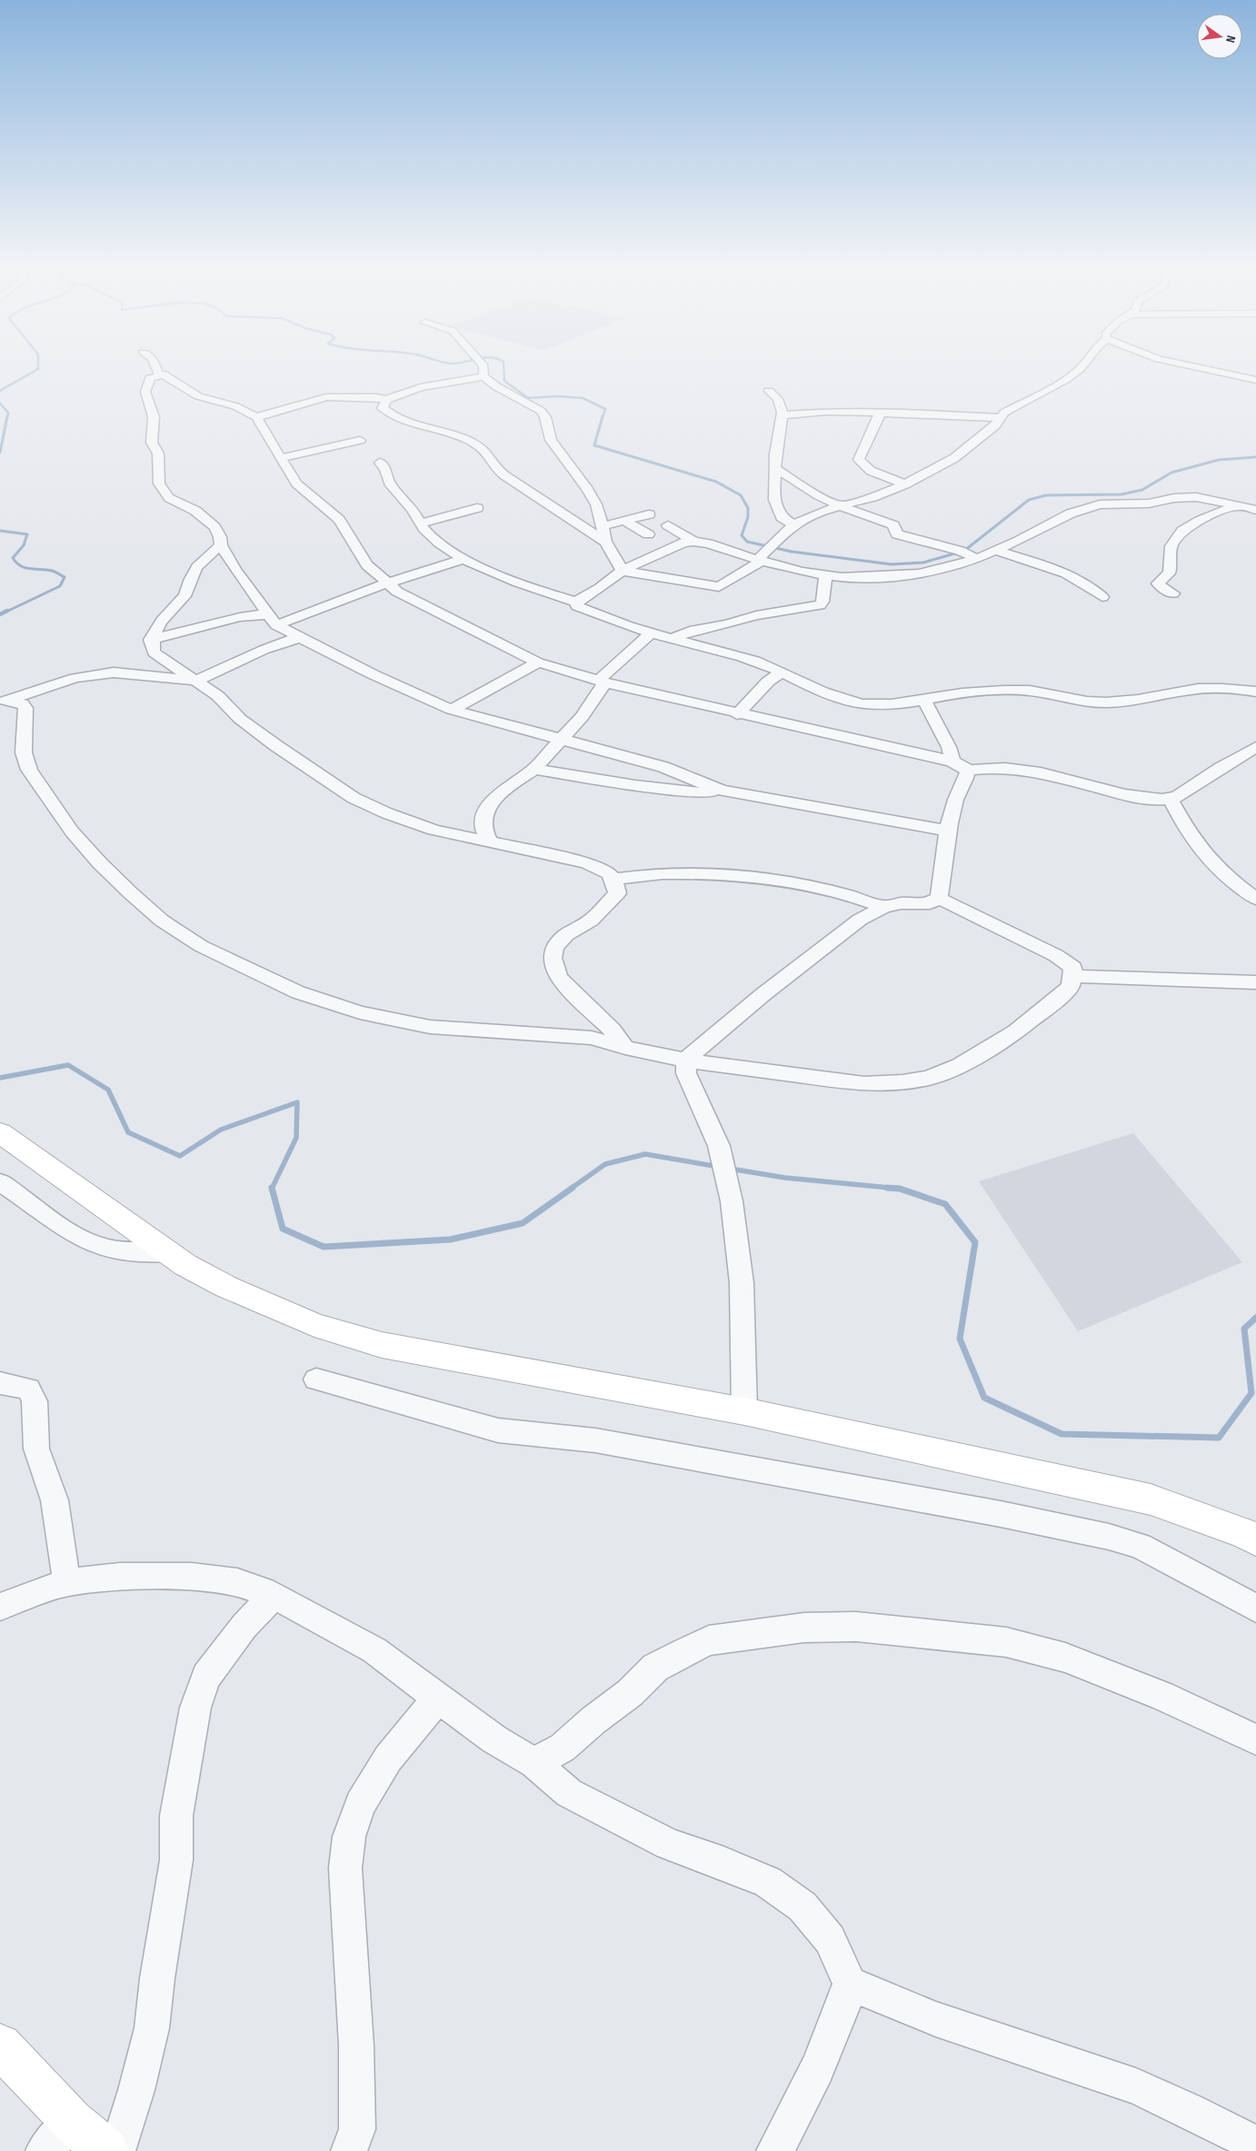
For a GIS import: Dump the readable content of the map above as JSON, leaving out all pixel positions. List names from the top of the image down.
{
  "north": "right"
}
